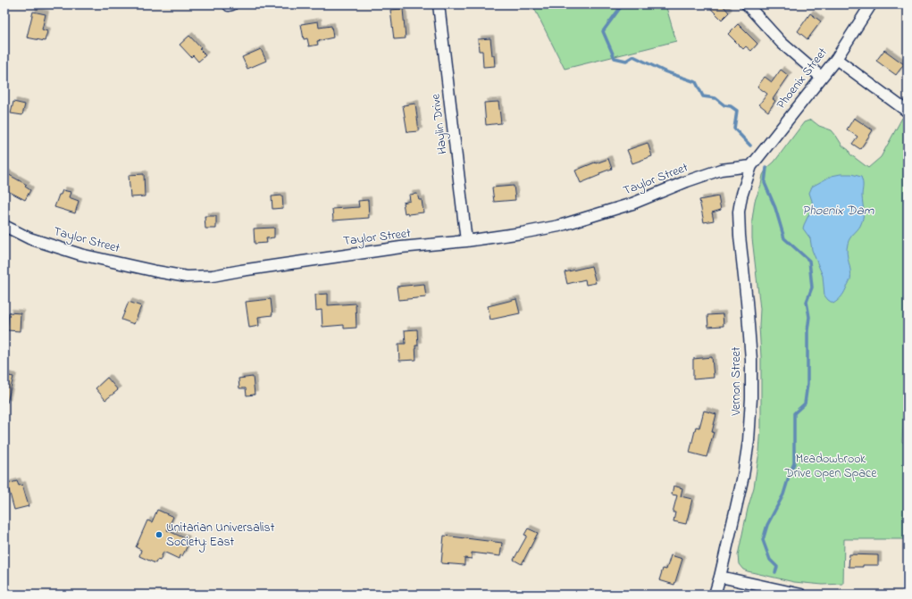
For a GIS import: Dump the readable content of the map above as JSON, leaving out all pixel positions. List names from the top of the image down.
{
  "streets": {
    "street": [
      "Phoenix Street",
      "Haylin Drive",
      "Taylor Street",
      "Vernon Street"
    ]
  },
  "crossings": [
    ["Phoenix Street", "Taylor Street"],
    ["Phoenix Street", "Vernon Street"],
    ["Haylin Drive", "Taylor Street"],
    ["Taylor Street", "Vernon Street"]
  ],
  "water": ["Phoenix Dam"],
  "parks": ["Meadowbrook Drive Open Space"],
  "places": ["Unitarian Universalist Society: East"]
}
